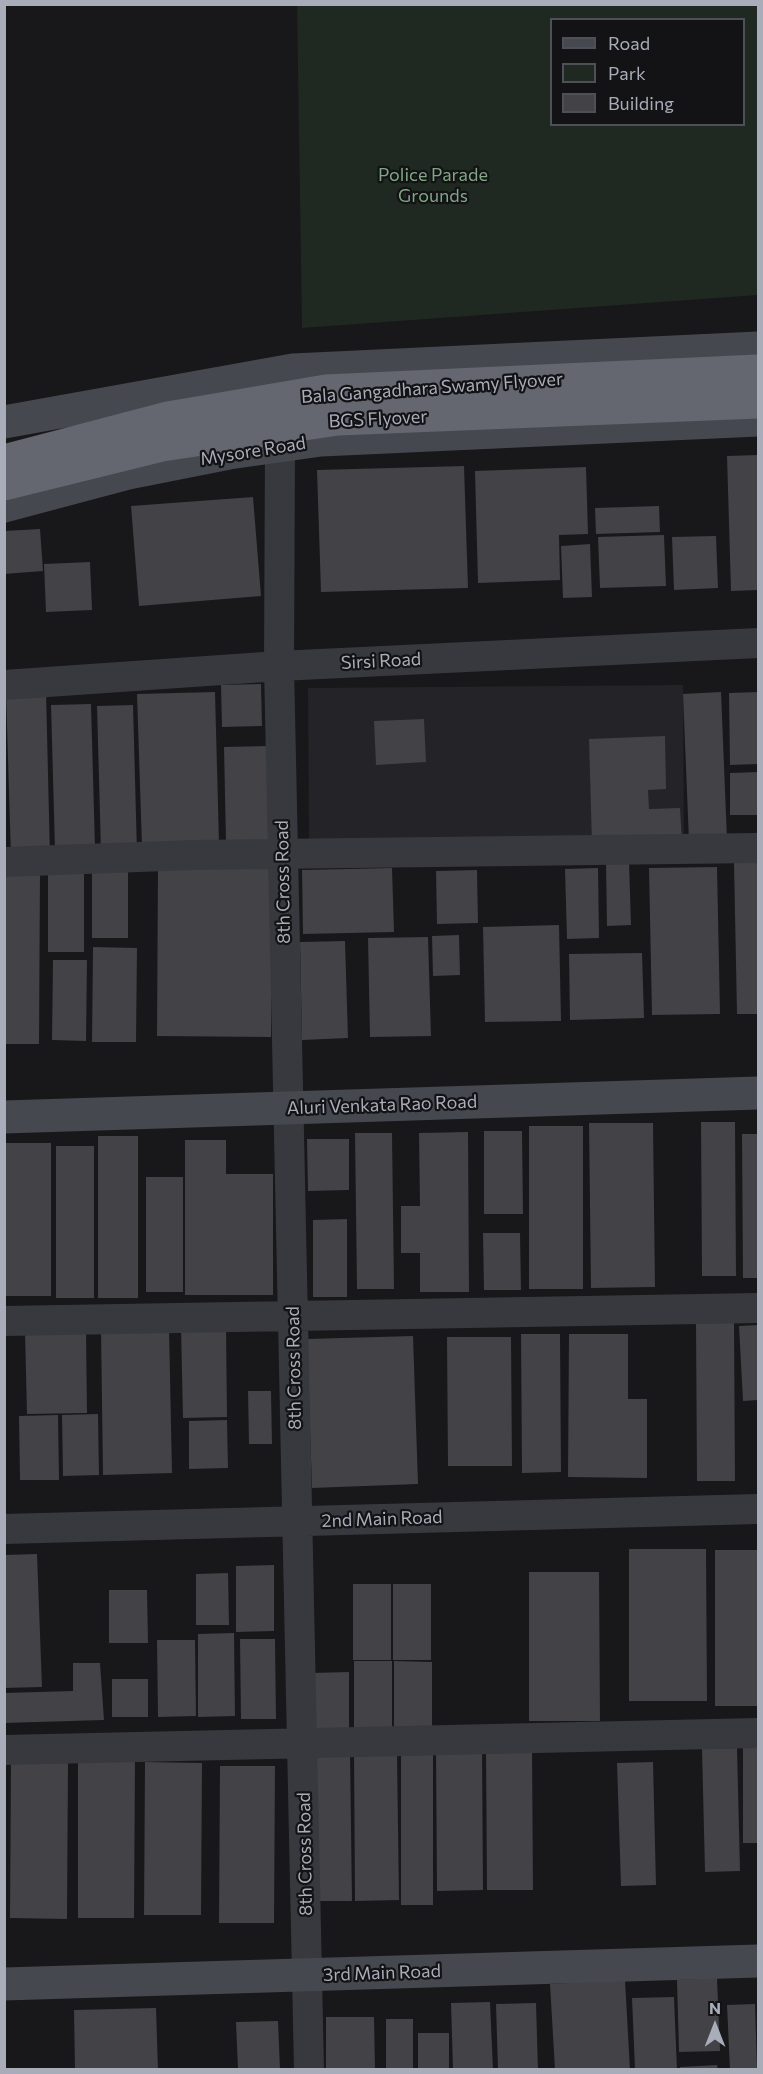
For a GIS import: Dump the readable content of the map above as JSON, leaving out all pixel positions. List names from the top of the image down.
{
  "streets": {
    "highway": ["Bala Gangadhara Swamy Flyover", "BGS Flyover"],
    "main road": ["Mysore Road", "Aluri Venkata Rao Road", "3rd Main Road"],
    "street": ["Sirsi Road", "8th Cross Road", "2nd Main Road"]
  },
  "crossings": [
    ["Mysore Road", "8th Cross Road"],
    ["Sirsi Road", "8th Cross Road"],
    ["8th Cross Road", "Aluri Venkata Rao Road"],
    ["8th Cross Road", "2nd Main Road"],
    ["8th Cross Road", "3rd Main Road"]
  ],
  "parks": ["Police Parade Grounds"],
  "legend": ["Road", "Park", "Building"],
  "north": "top"
}
